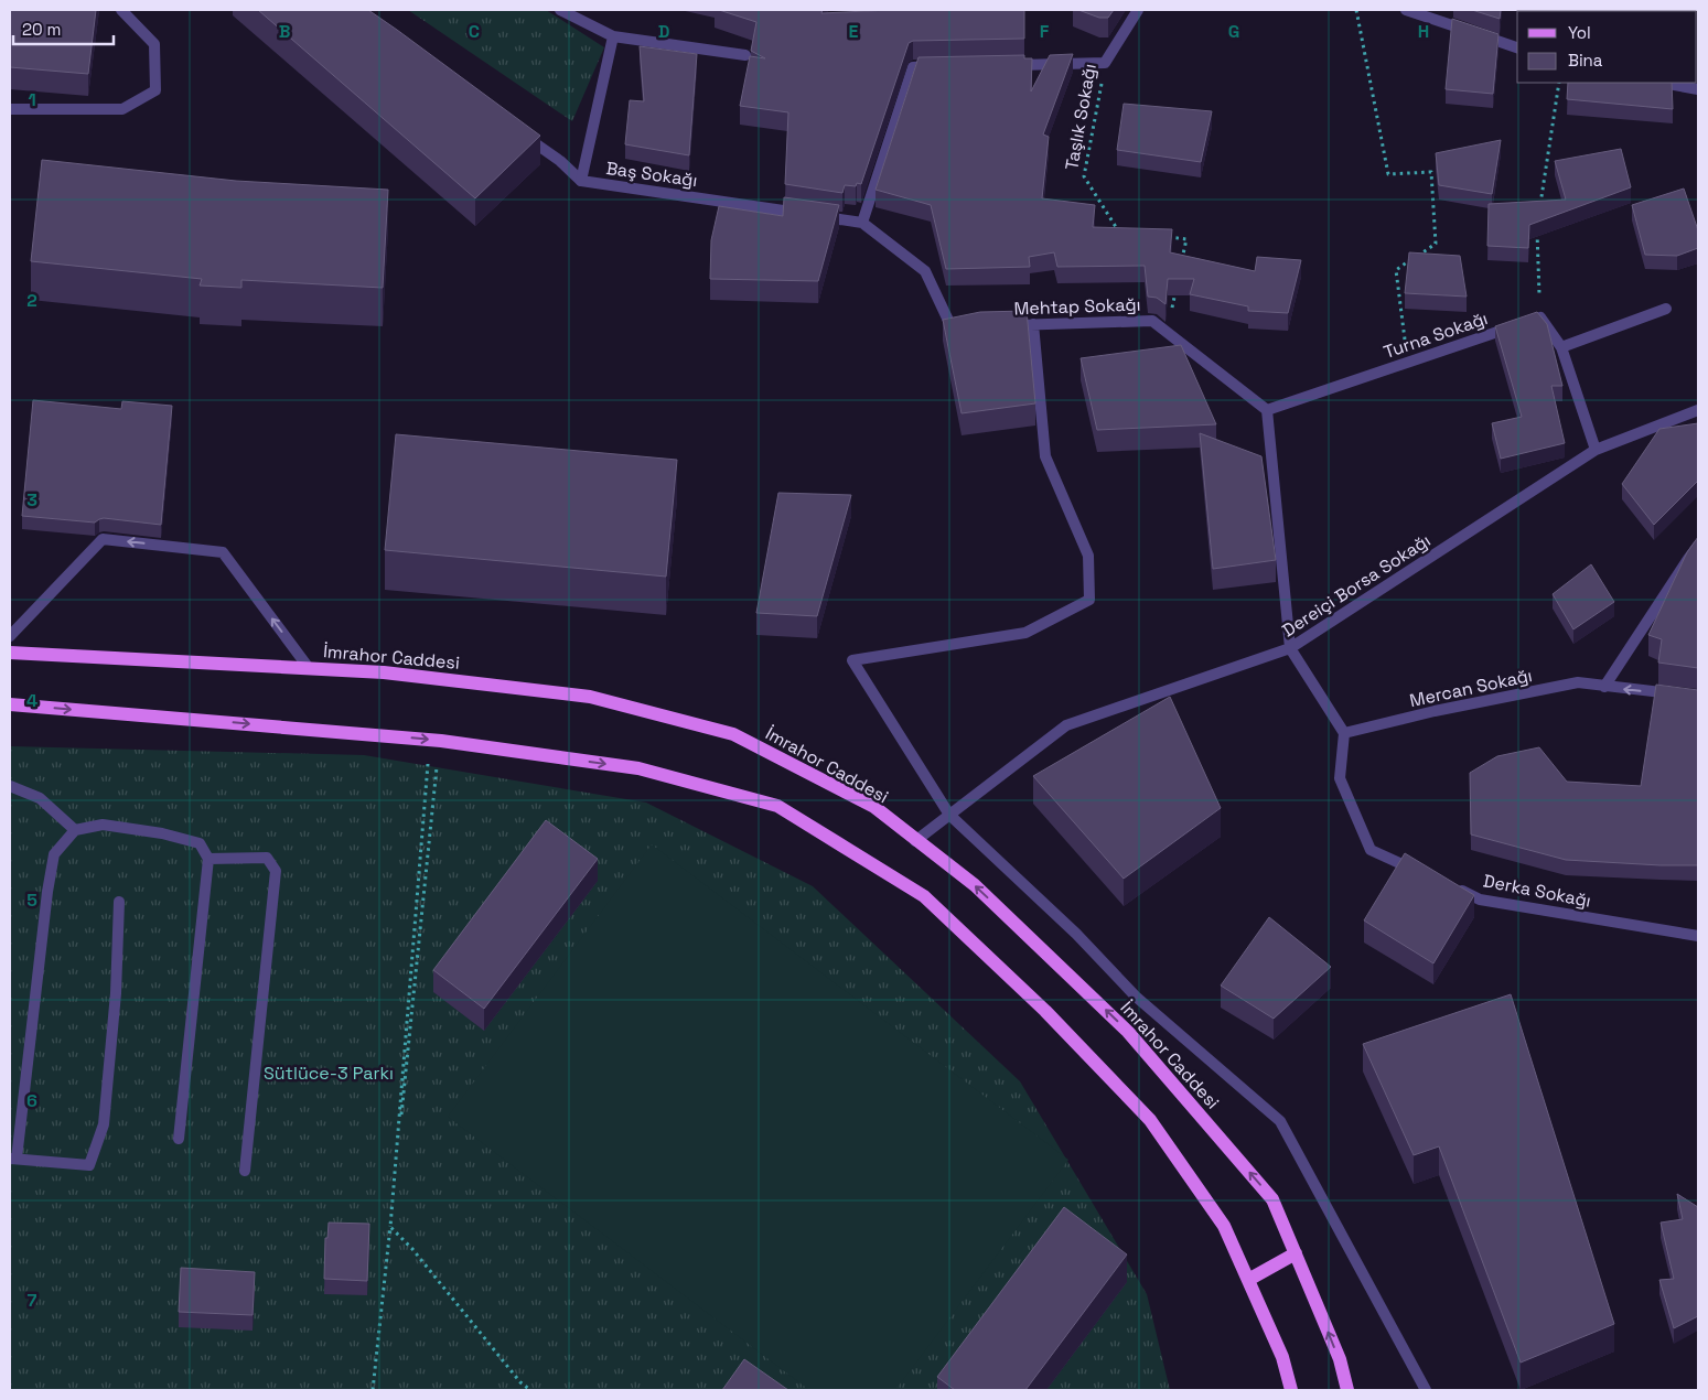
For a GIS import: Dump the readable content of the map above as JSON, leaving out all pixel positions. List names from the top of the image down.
{
  "streets": {
    "main road": ["İmrahor Caddesi"],
    "street": [
      "Taşlık Sokağı",
      "Baş Sokağı",
      "Mehtap Sokağı",
      "Turna Sokağı",
      "Dereiçi Borsa Sokağı",
      "Mercan Sokağı",
      "Derka Sokağı"
    ]
  },
  "crossings": [
    ["Mehtap Sokağı", "Turna Sokağı"],
    ["Dereiçi Borsa Sokağı", "İmrahor Caddesi"]
  ],
  "parks": ["Sütlüce-3 Parkı"],
  "legend": ["Yol", "Bina"],
  "scale_bar": "20 m",
  "grid": {
    "columns": [
      "B",
      "C",
      "D",
      "E",
      "F",
      "G",
      "H"
    ],
    "rows": [
      "1",
      "2",
      "3",
      "4",
      "5",
      "6",
      "7"
    ]
  }
}
